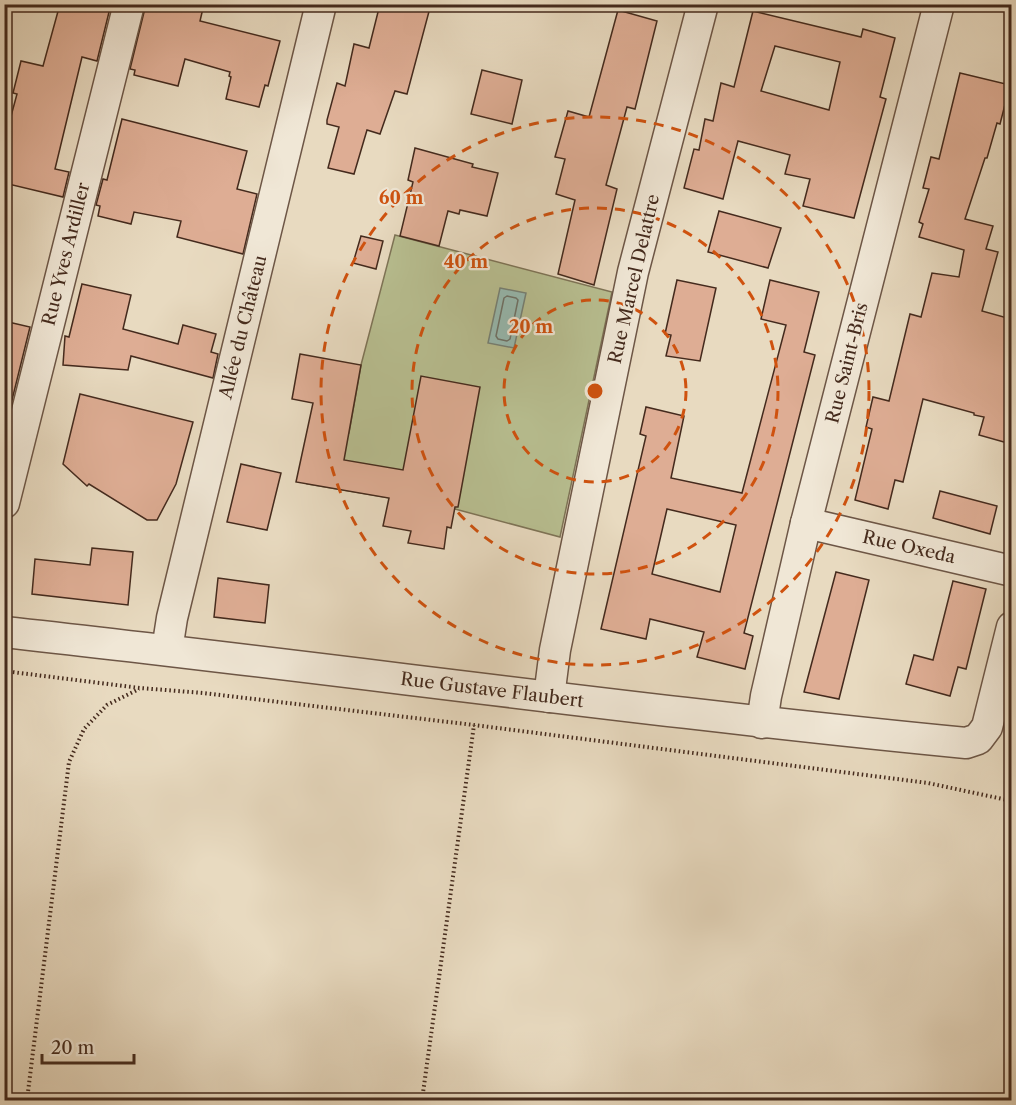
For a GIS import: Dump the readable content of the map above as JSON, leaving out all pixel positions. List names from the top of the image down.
{
  "streets": {
    "street": [
      "Rue Yves Ardiller",
      "Rue Marcel Delattre",
      "Allée du Château",
      "Rue Saint-Bris",
      "Rue Oxeda",
      "Rue Gustave Flaubert"
    ]
  },
  "crossings": [
    ["Rue Marcel Delattre", "Rue Gustave Flaubert"],
    ["Allée du Château", "Rue Gustave Flaubert"],
    ["Rue Saint-Bris", "Rue Oxeda"],
    ["Rue Saint-Bris", "Rue Gustave Flaubert"]
  ],
  "scale_bar": "20 m",
  "rings": ["60 m", "40 m", "20 m"]
}
